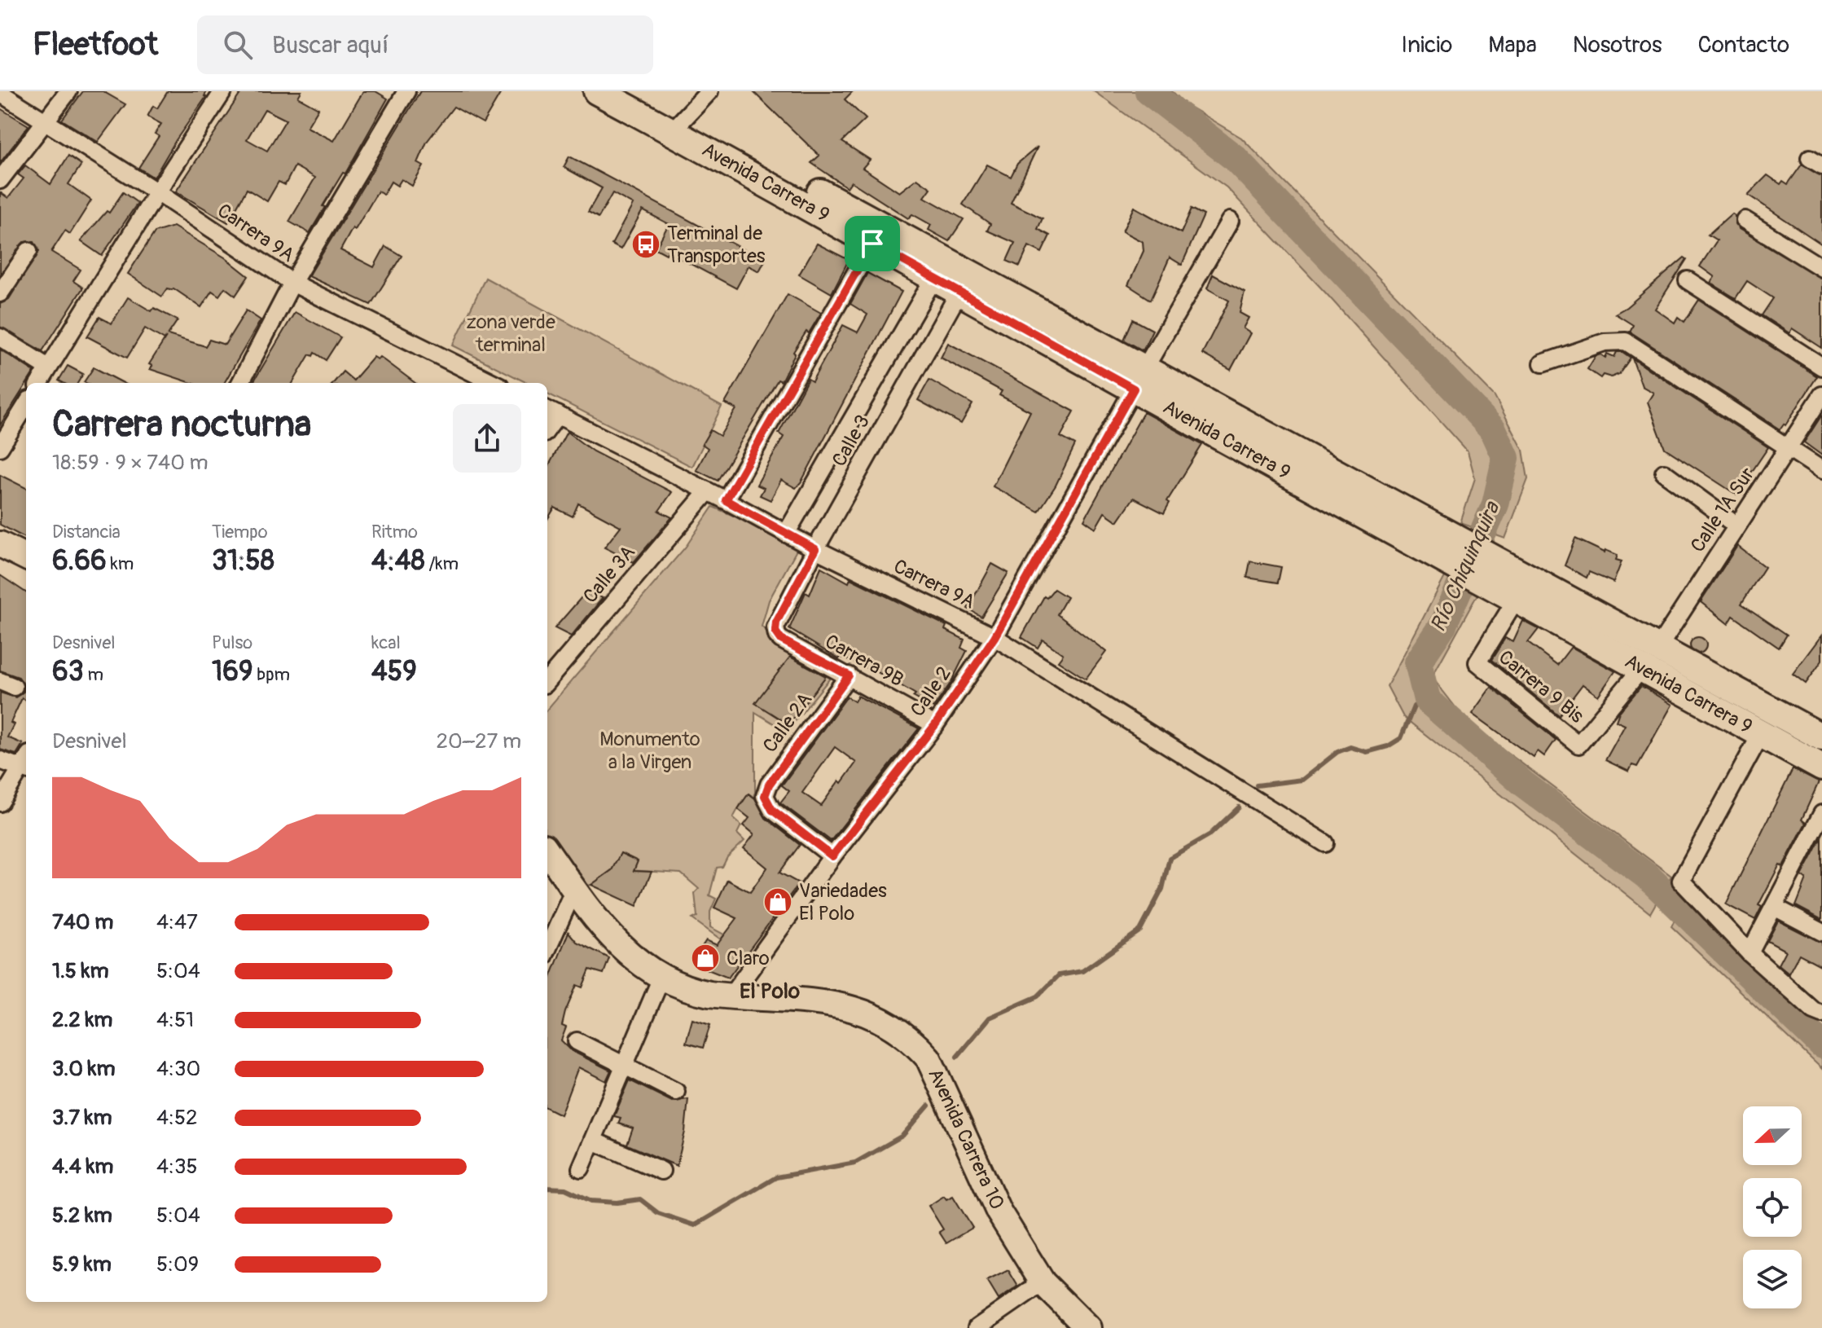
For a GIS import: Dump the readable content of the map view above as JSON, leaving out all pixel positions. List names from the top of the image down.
{
  "streets": {
    "main road": ["Avenida Carrera 9", "Avenida Carrera 10"],
    "street": [
      "Carrera 9A",
      "Calle 3",
      "Calle 1A Sur",
      "Calle 3A",
      "Carrera 9B",
      "Carrera 9 Bis",
      "Calle 2",
      "Calle 2A"
    ]
  },
  "crossings": [
    ["Avenida Carrera 9", "Calle 3"],
    ["Avenida Carrera 9", "Calle 1A Sur"],
    ["Avenida Carrera 9", "Carrera 9 Bis"],
    ["Avenida Carrera 9", "Calle 2"],
    ["Carrera 9A", "Calle 3"],
    ["Carrera 9A", "Calle 3A"],
    ["Carrera 9A", "Calle 2"],
    ["Calle 3", "Carrera 9B"],
    ["Carrera 9B", "Calle 2"],
    ["Carrera 9B", "Calle 2A"],
    ["Calle 2", "Calle 2A"],
    ["Calle 2", "Avenida Carrera 10"]
  ],
  "districts": ["El Polo"],
  "water": ["Río Chiquinquira"],
  "parks": ["zona verde terminal", "Monumento a la Virgen"],
  "places": {
    "bus stop": ["Terminal de Transportes"],
    "shop": ["Variedades El Polo", "Claro"]
  },
  "north": "left",
  "page": {
    "header": "Fleetfoot",
    "search": "Buscar aquí",
    "nav": [
      "Inicio",
      "Mapa",
      "Nosotros",
      "Contacto"
    ],
    "heading": ["Carrera nocturna", "18:59 · 9 × 740 m"],
    "stats": [
      ["Distancia", "6.66 km"],
      ["Tiempo", "31:58"],
      ["Ritmo", "4:48 /km"],
      ["Desnivel", "63 m"],
      ["Pulso", "169 bpm"],
      ["kcal", "459"]
    ],
    "chart": ["Desnivel", "20–27 m"],
    "list": [
      {
        "name": "740 m",
        "note": "4:47"
      },
      {
        "name": "1.5 km",
        "note": "5:04"
      },
      {
        "name": "2.2 km",
        "note": "4:51"
      },
      {
        "name": "3.0 km",
        "note": "4:30"
      },
      {
        "name": "3.7 km",
        "note": "4:52"
      },
      {
        "name": "4.4 km",
        "note": "4:35"
      },
      {
        "name": "5.2 km",
        "note": "5:04"
      },
      {
        "name": "5.9 km",
        "note": "5:09"
      }
    ]
  }
}
